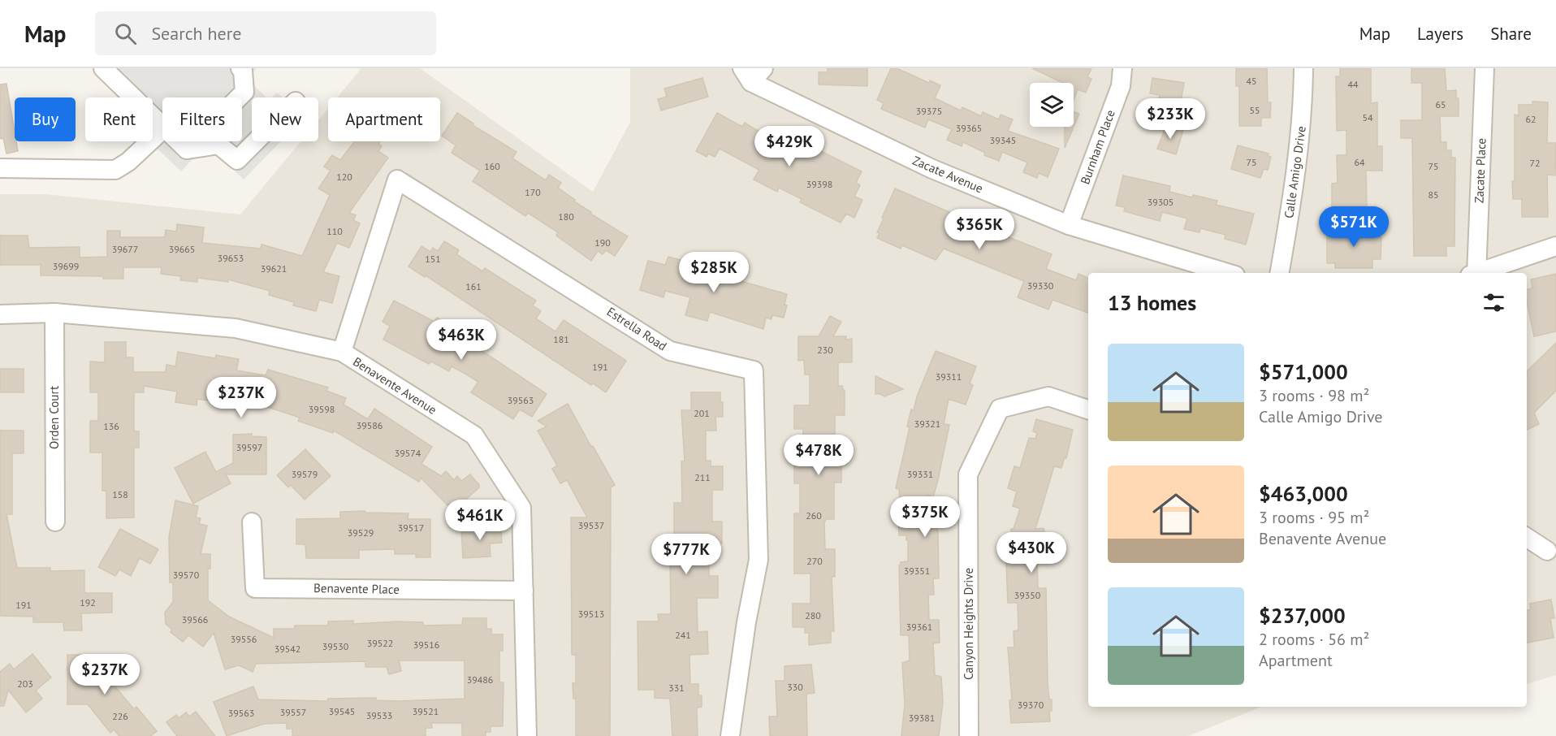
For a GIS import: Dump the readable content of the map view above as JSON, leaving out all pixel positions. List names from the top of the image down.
{
  "streets": {
    "street": [
      "Burnham Place",
      "Zacate Place",
      "Calle Amigo Drive",
      "Zacate Avenue",
      "Estrella Road",
      "Benavente Avenue",
      "Orden Court",
      "Benavente Place",
      "Canyon Heights Drive"
    ]
  },
  "crossings": [
    ["Burnham Place", "Zacate Avenue"],
    ["Estrella Road", "Benavente Avenue"],
    ["Benavente Avenue", "Orden Court"],
    ["Benavente Avenue", "Benavente Place"]
  ],
  "house_numbers": [
    "45",
    "44",
    "65",
    "55",
    "39375",
    "54",
    "62",
    "39365",
    "39345",
    "75",
    "64",
    "72",
    "160",
    "75",
    "120",
    "39398",
    "170",
    "85",
    "39305",
    "180",
    "110",
    "190",
    "39677",
    "39665",
    "39653",
    "151",
    "39699",
    "39621",
    "39330",
    "161",
    "181",
    "230",
    "191",
    "39311",
    "39563",
    "39598",
    "201",
    "39321",
    "39586",
    "136",
    "39597",
    "39574",
    "39579",
    "39331",
    "211",
    "158",
    "260",
    "39537",
    "39517",
    "39529",
    "270",
    "39351",
    "39570",
    "39350",
    "192",
    "191",
    "39513",
    "280",
    "39566",
    "39361",
    "241",
    "39556",
    "39522",
    "39516",
    "39530",
    "39542",
    "39486",
    "203",
    "330",
    "331",
    "39370",
    "39545",
    "39521",
    "39557",
    "39563",
    "39533",
    "226",
    "39381"
  ],
  "page": {
    "header": "Map",
    "search": "Search here",
    "nav": ["Map", "Layers", "Share"],
    "chip": [
      "Buy",
      "Rent",
      "Filters",
      "New",
      "Apartment"
    ],
    "price": [
      "$233K",
      "$429K",
      "$571K",
      "$365K",
      "$285K",
      "$463K",
      "$237K",
      "$478K",
      "$375K",
      "$461K",
      "$430K",
      "$777K",
      "$237K"
    ],
    "heading": "13 homes",
    "list": [
      {
        "name": "$571,000",
        "note": "3 rooms · 98 m² · Calle Amigo Drive"
      },
      {
        "name": "$463,000",
        "note": "3 rooms · 95 m² · Benavente Avenue"
      },
      {
        "name": "$237,000",
        "note": "2 rooms · 56 m² · Apartment"
      }
    ]
  }
}
